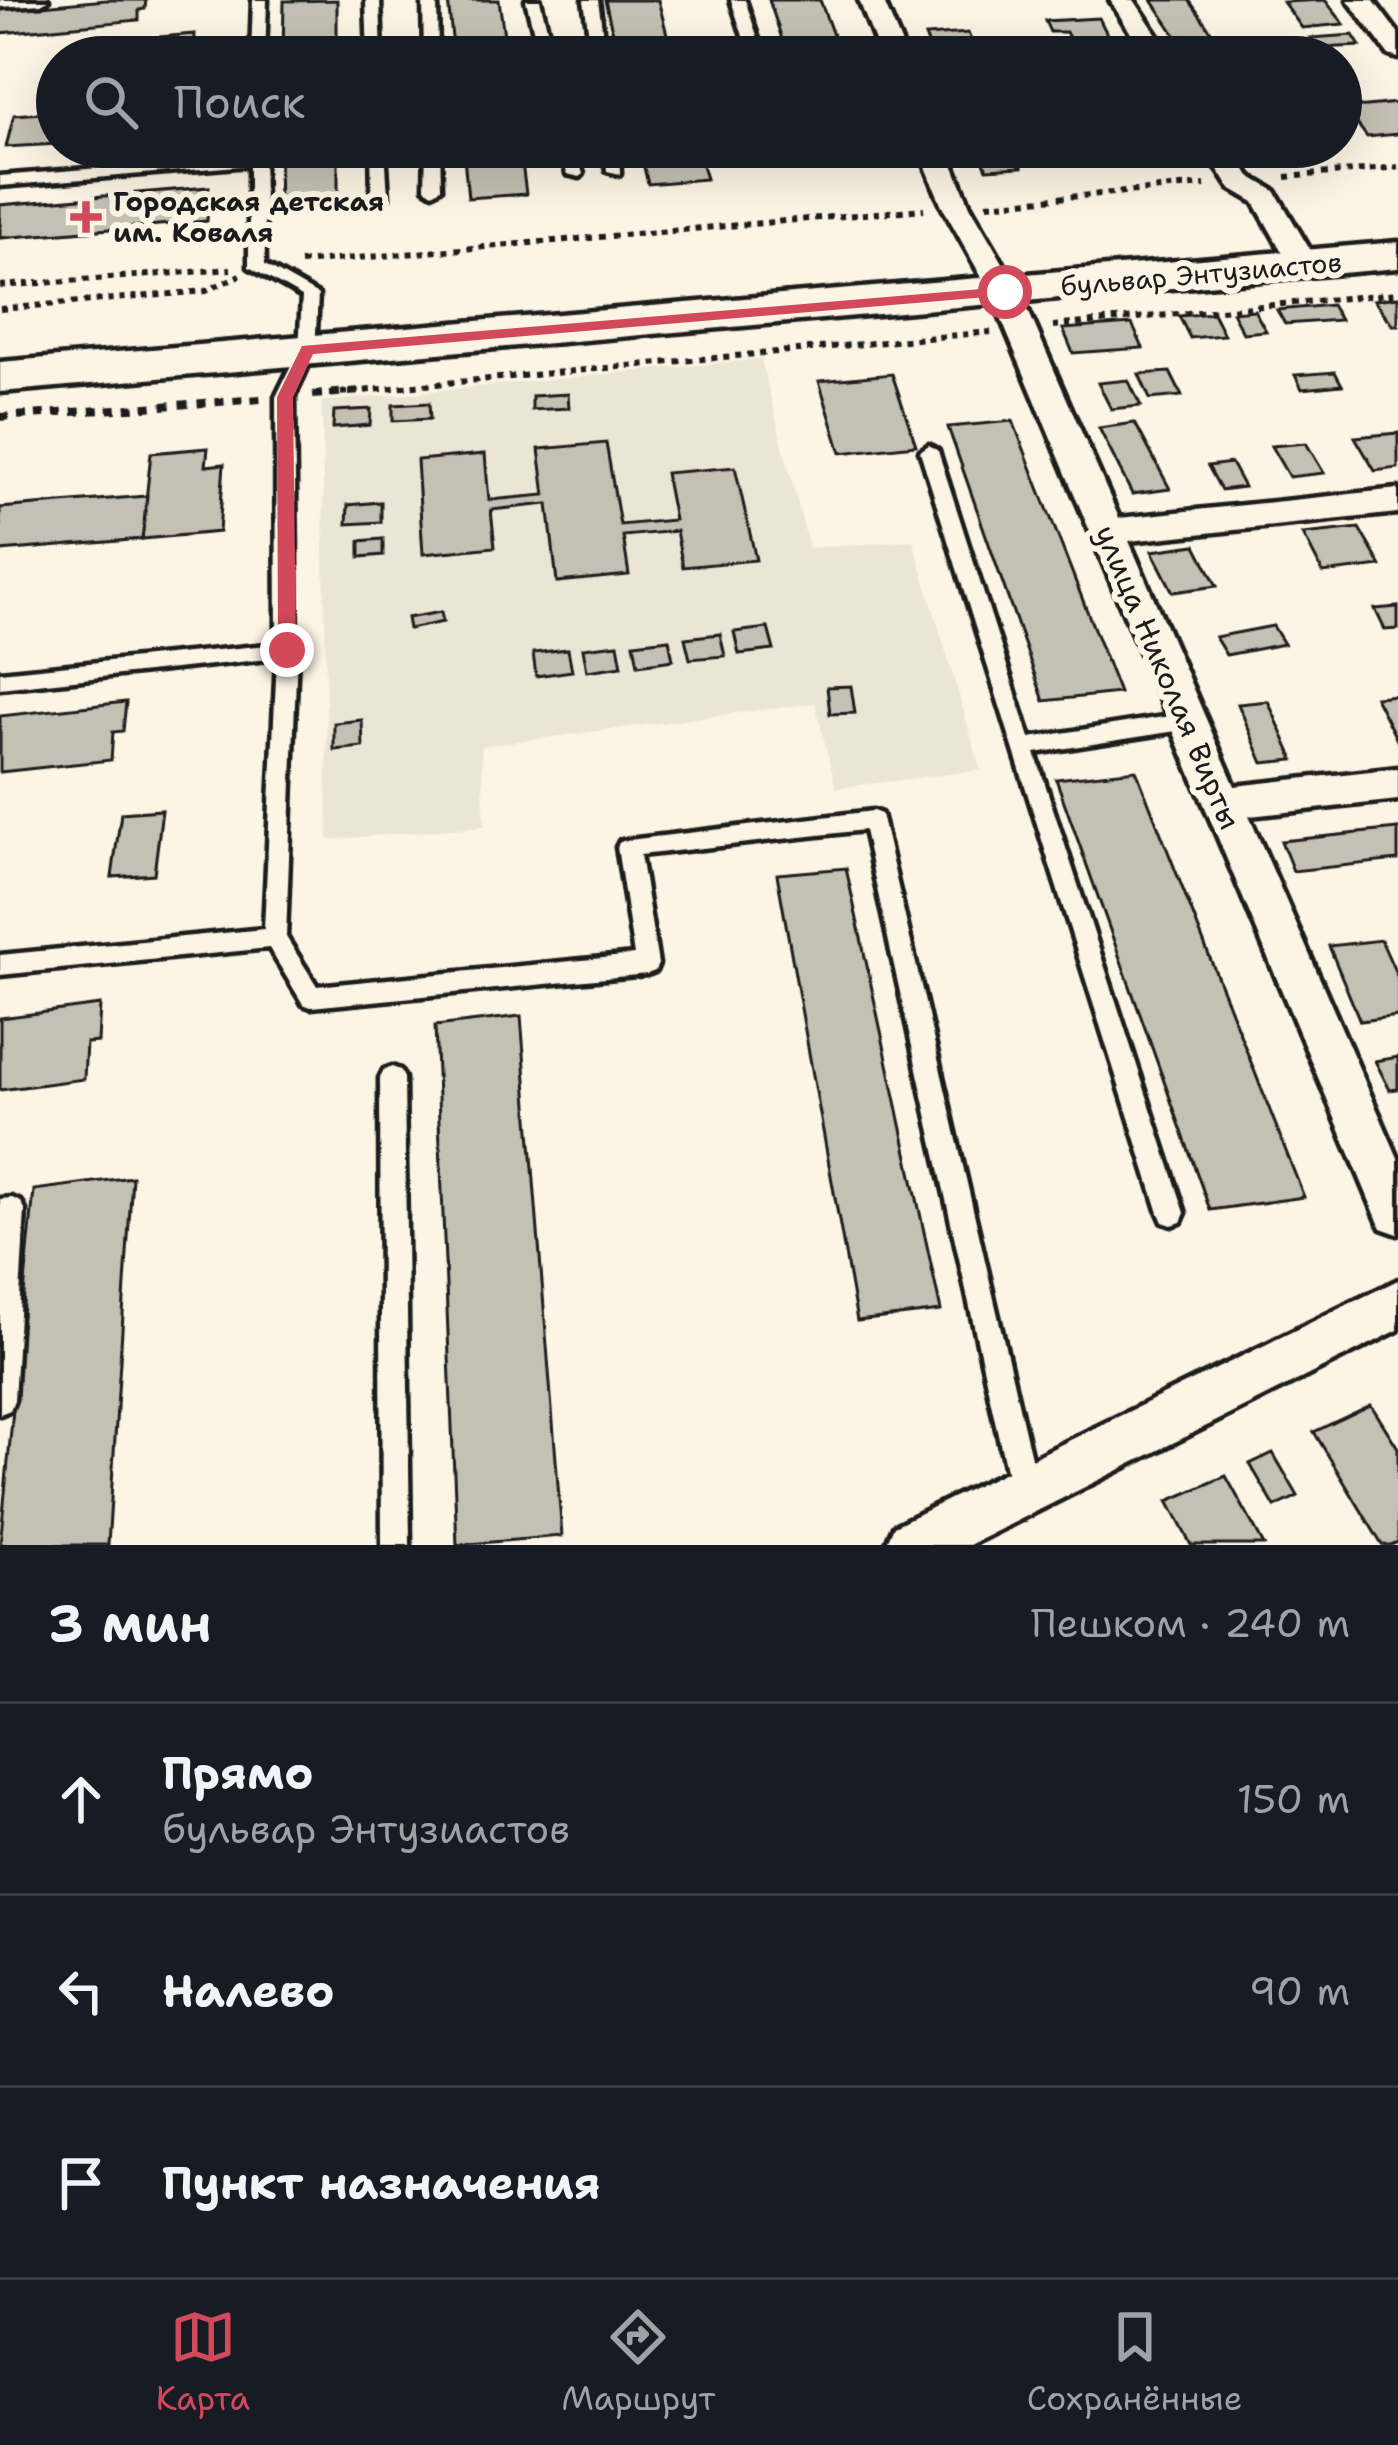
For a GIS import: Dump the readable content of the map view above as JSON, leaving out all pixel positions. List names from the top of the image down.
{
  "streets": {
    "main road": ["бульвар Энтузиастов"],
    "street": ["улица Николая Вирты"]
  },
  "crossings": [
    ["бульвар Энтузиастов", "улица Николая Вирты"]
  ],
  "places": {
    "health": ["Городская детская им. Коваля"]
  },
  "page": {
    "search": "Поиск",
    "heading": ["3 мин", "Пешком · 240 m"],
    "list": [
      ["Прямо", "бульвар Энтузиастов", "150 m"],
      ["Налево", "90 m"],
      "Пункт назначения"
    ],
    "nav": ["Карта", "Маршрут", "Сохранённые"]
  }
}
